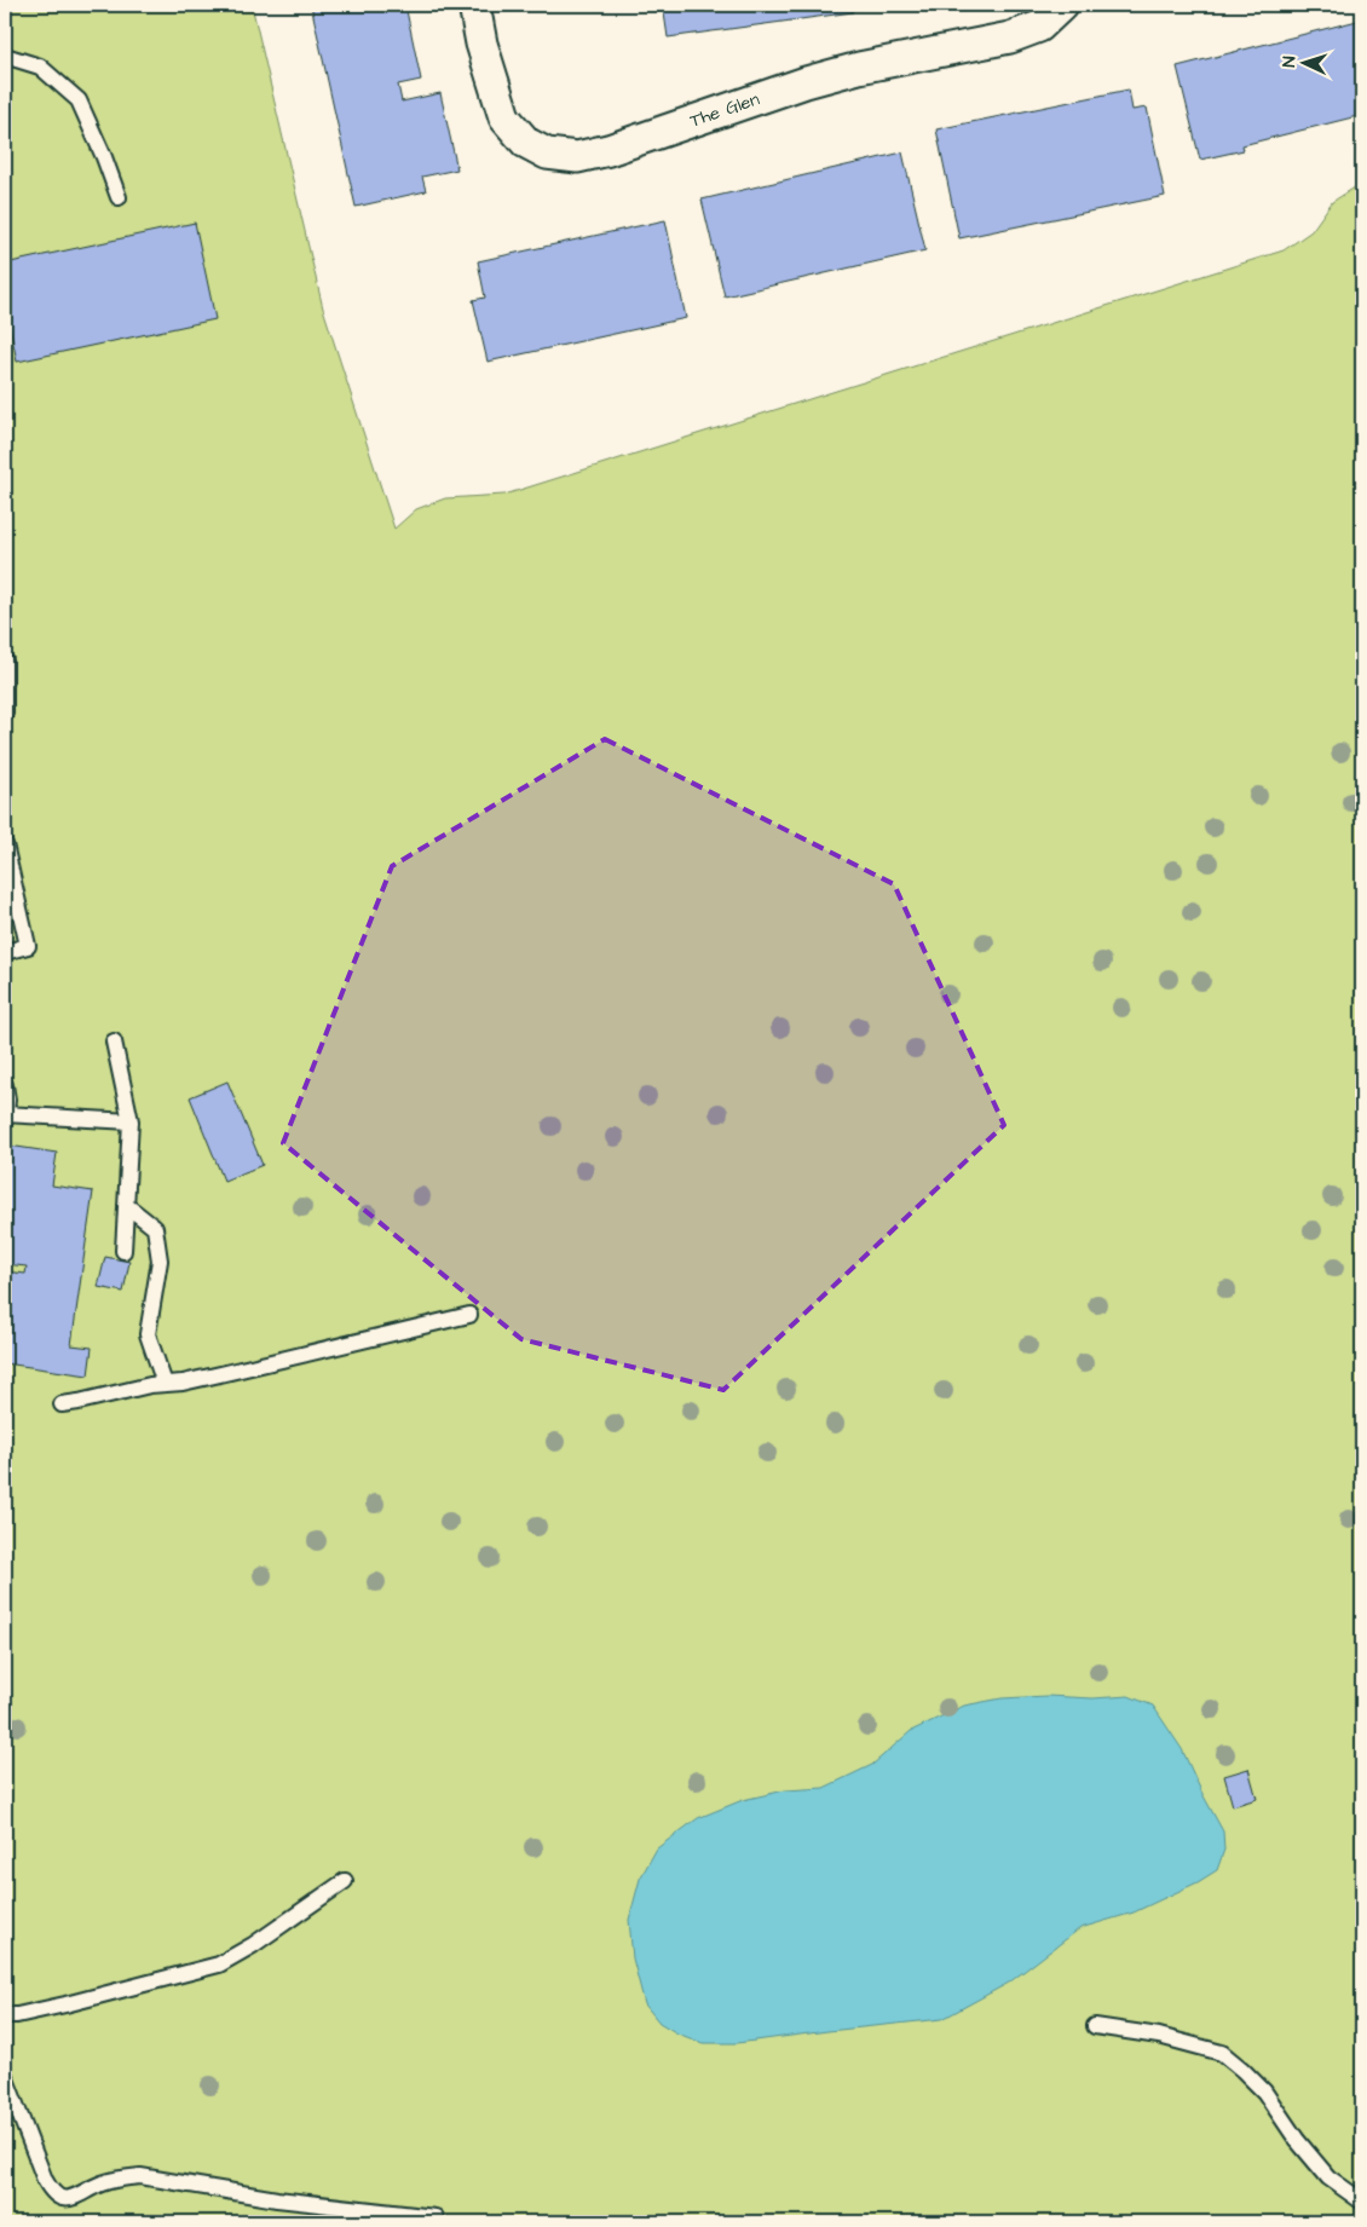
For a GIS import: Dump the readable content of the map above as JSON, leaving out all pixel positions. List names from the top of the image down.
{
  "streets": {
    "street": ["The Glen"]
  },
  "north": "left"
}
